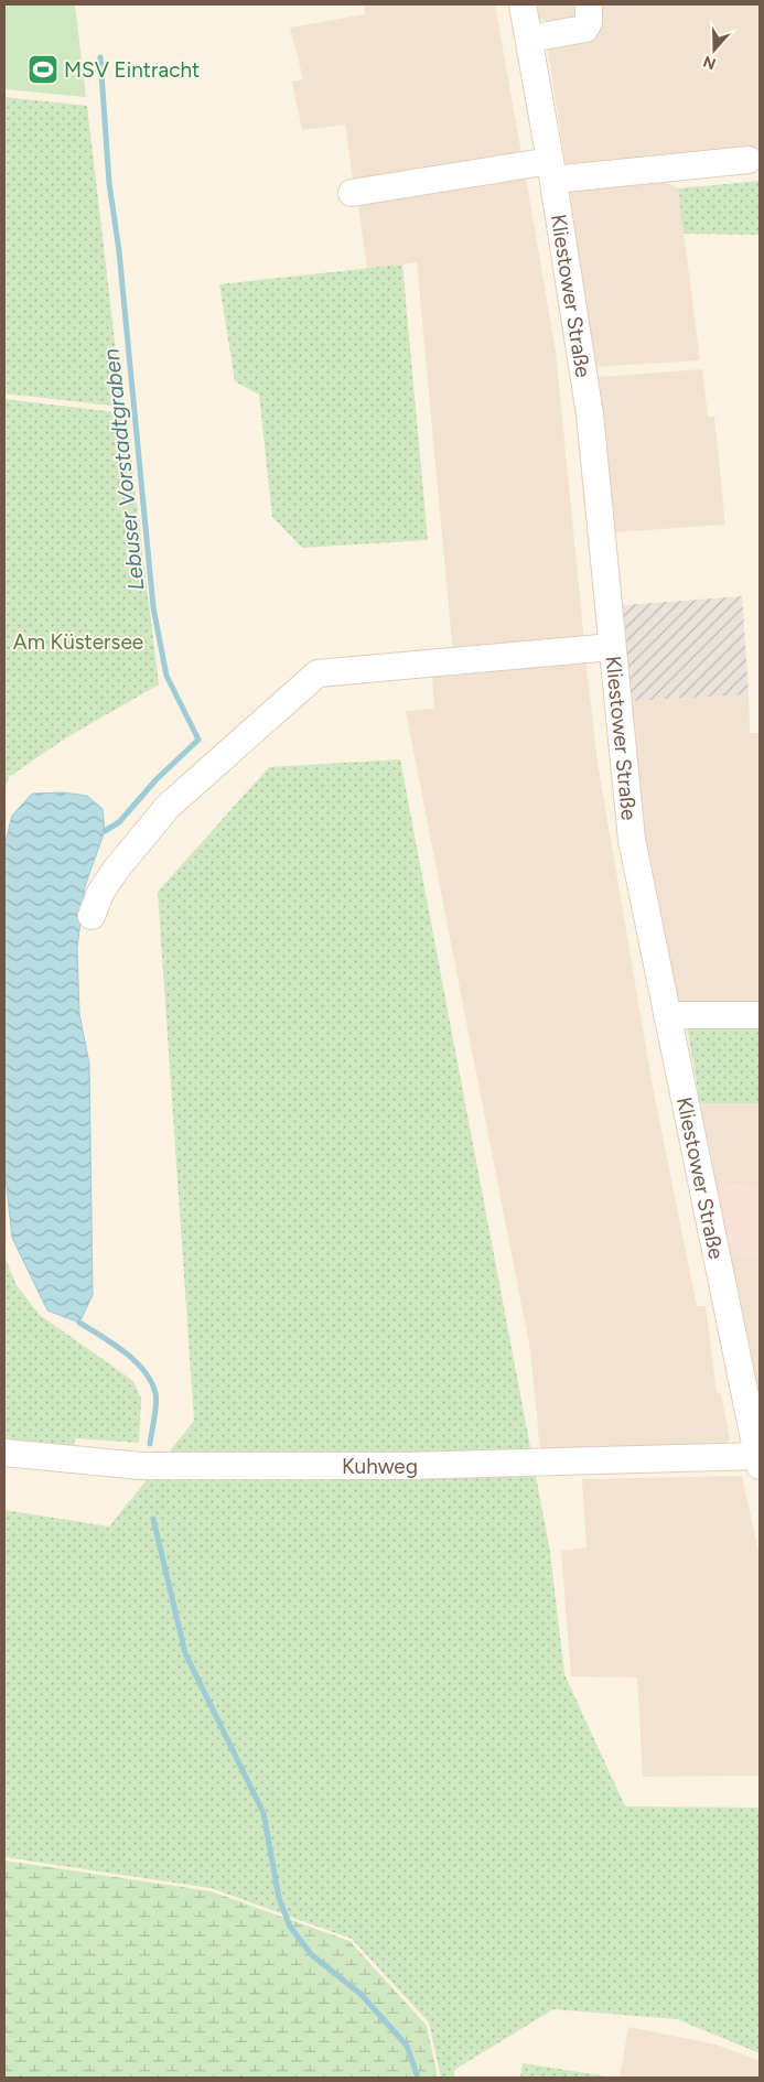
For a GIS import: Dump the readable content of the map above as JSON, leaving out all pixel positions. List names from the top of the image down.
{
  "streets": {
    "street": ["Kliestower Straße", "Kuhweg"]
  },
  "crossings": [
    ["Kliestower Straße", "Kuhweg"]
  ],
  "water": ["Lebuser Vorstadtgraben"],
  "parks": ["Am Küstersee"],
  "places": {
    "sports": ["MSV Eintracht"]
  },
  "north": "bottom"
}
